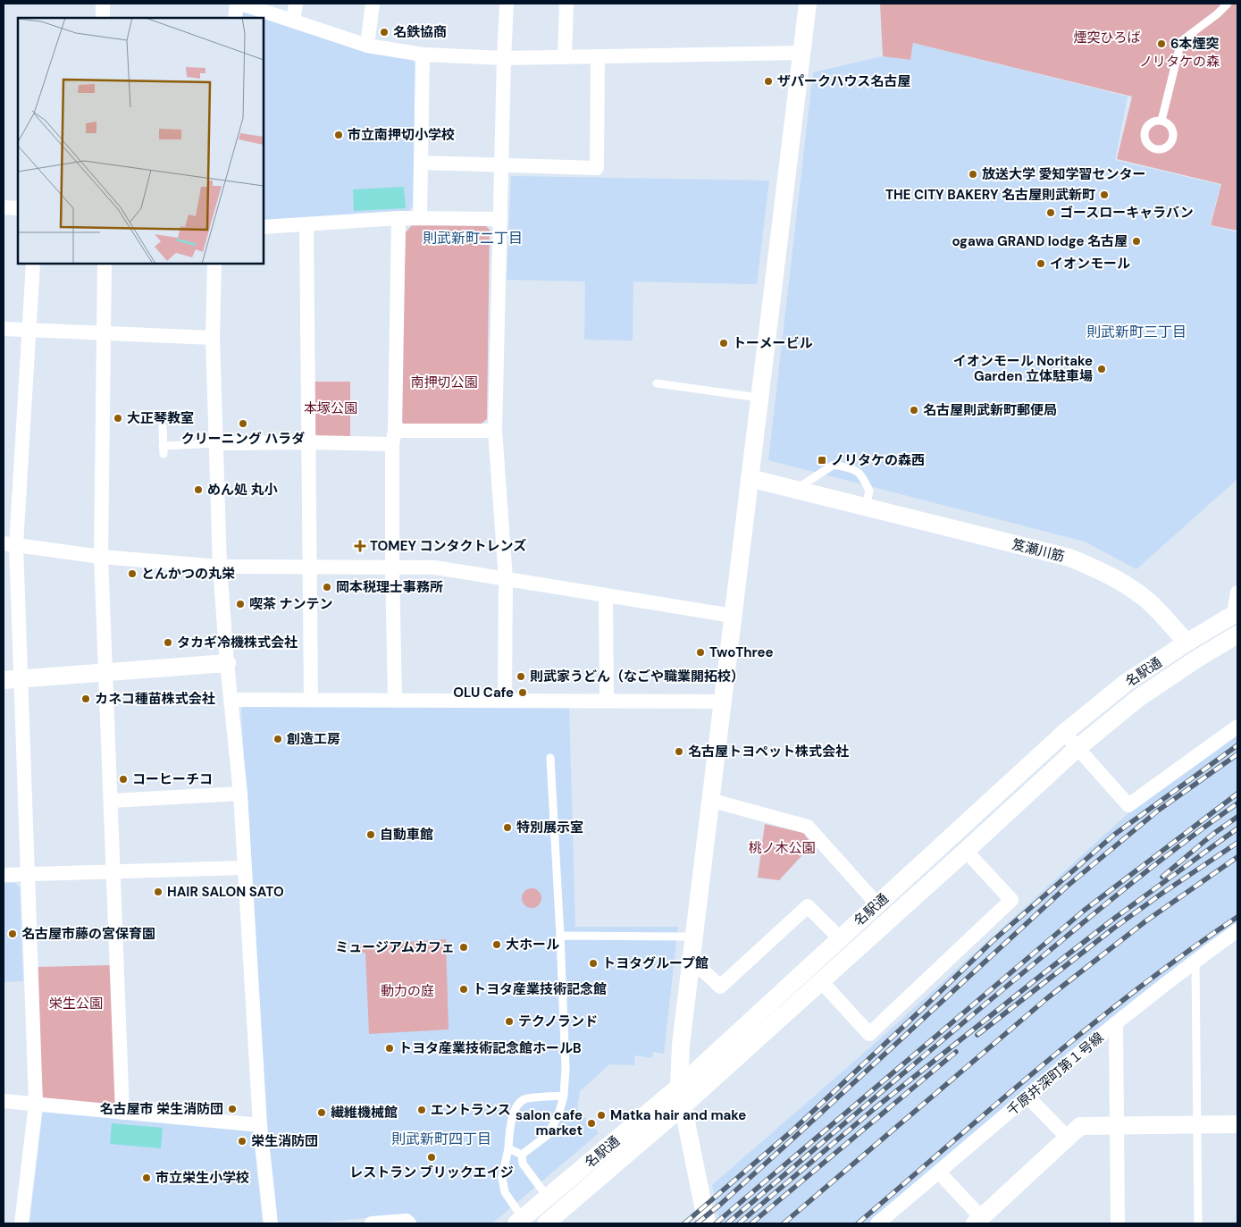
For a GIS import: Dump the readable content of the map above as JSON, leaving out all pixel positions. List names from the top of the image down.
{
  "streets": {
    "street": ["笈瀬川筋", "名駅通", "千原井深町第１号線"]
  },
  "crossings": [
    ["笈瀬川筋", "名駅通"]
  ],
  "districts": ["則武新町二丁目", "則武新町三丁目", "則武新町四丁目"],
  "parks": [
    "煙突ひろば",
    "ノリタケの森",
    "南押切公園",
    "本塚公園",
    "桃ノ木公園",
    "動力の庭",
    "栄生公園"
  ],
  "places": {
    "other": [
      "名鉄協商",
      "6本煙突",
      "ザパークハウス名古屋",
      "市立南押切小学校",
      "放送大学 愛知学習センター",
      "THE CITY BAKERY 名古屋則武新町",
      "ゴースローキャラバン",
      "ogawa GRAND lodge 名古屋",
      "イオンモール",
      "トーメービル",
      "イオンモール Noritake Garden 立体駐車場",
      "名古屋則武新町郵便局",
      "大正琴教室",
      "クリーニング ハラダ",
      "めん処 丸小",
      "とんかつの丸栄",
      "岡本税理士事務所",
      "喫茶 ナンテン",
      "タカギ冷機株式会社",
      "TwoThree",
      "則武家うどん（なごや職業開拓校）",
      "OLU Cafe",
      "カネコ種苗株式会社",
      "創造工房",
      "名古屋トヨペット株式会社",
      "コーヒーチコ",
      "特別展示室",
      "自動車館",
      "HAIR SALON SATO",
      "名古屋市藤の宮保育園",
      "大ホール",
      "ミュージアムカフェ",
      "トヨタグループ館",
      "トヨタ産業技術記念館",
      "テクノランド",
      "トヨタ産業技術記念館ホールB",
      "名古屋市 栄生消防団",
      "エントランス",
      "繊維機械館",
      "Matka hair and make",
      "salon cafe market",
      "栄生消防団",
      "レストラン ブリックエイジ",
      "市立栄生小学校"
    ],
    "transit": ["ノリタケの森西"],
    "health": ["TOMEY コンタクトレンズ"]
  }
}
